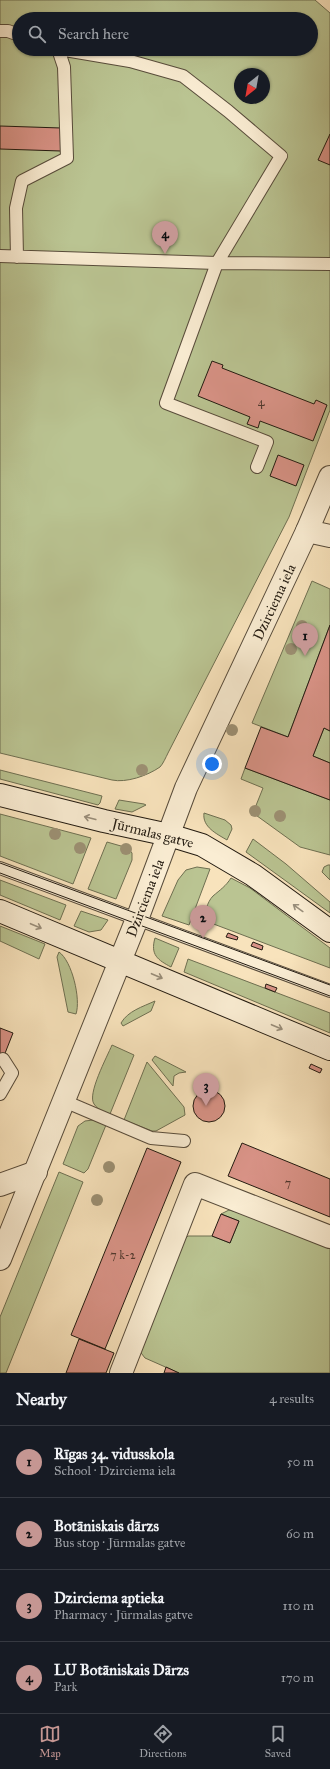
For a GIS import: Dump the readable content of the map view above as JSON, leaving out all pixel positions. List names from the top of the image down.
{
  "streets": {
    "street": ["Dzirciema iela", "Jūrmalas gatve"]
  },
  "crossings": [
    ["Dzirciema iela", "Jūrmalas gatve"]
  ],
  "house_numbers": ["4", "7", "7 k-2"],
  "north": "bottom left",
  "page": {
    "search": "Search here",
    "pins": [
      "4",
      "1",
      "2",
      "3"
    ],
    "heading": ["Nearby", "4 results"],
    "list": [
      {
        "mark": "1",
        "name": "Rīgas 34. vidusskola",
        "note": "School · Dzirciema iela",
        "value": "50 m"
      },
      {
        "mark": "2",
        "name": "Botāniskais dārzs",
        "note": "Bus stop · Jūrmalas gatve",
        "value": "60 m"
      },
      {
        "mark": "3",
        "name": "Dzirciema aptieka",
        "note": "Pharmacy · Jūrmalas gatve",
        "value": "110 m"
      },
      {
        "mark": "4",
        "name": "LU Botāniskais Dārzs",
        "note": "Park",
        "value": "170 m"
      }
    ],
    "nav": ["Map", "Directions", "Saved"]
  }
}
